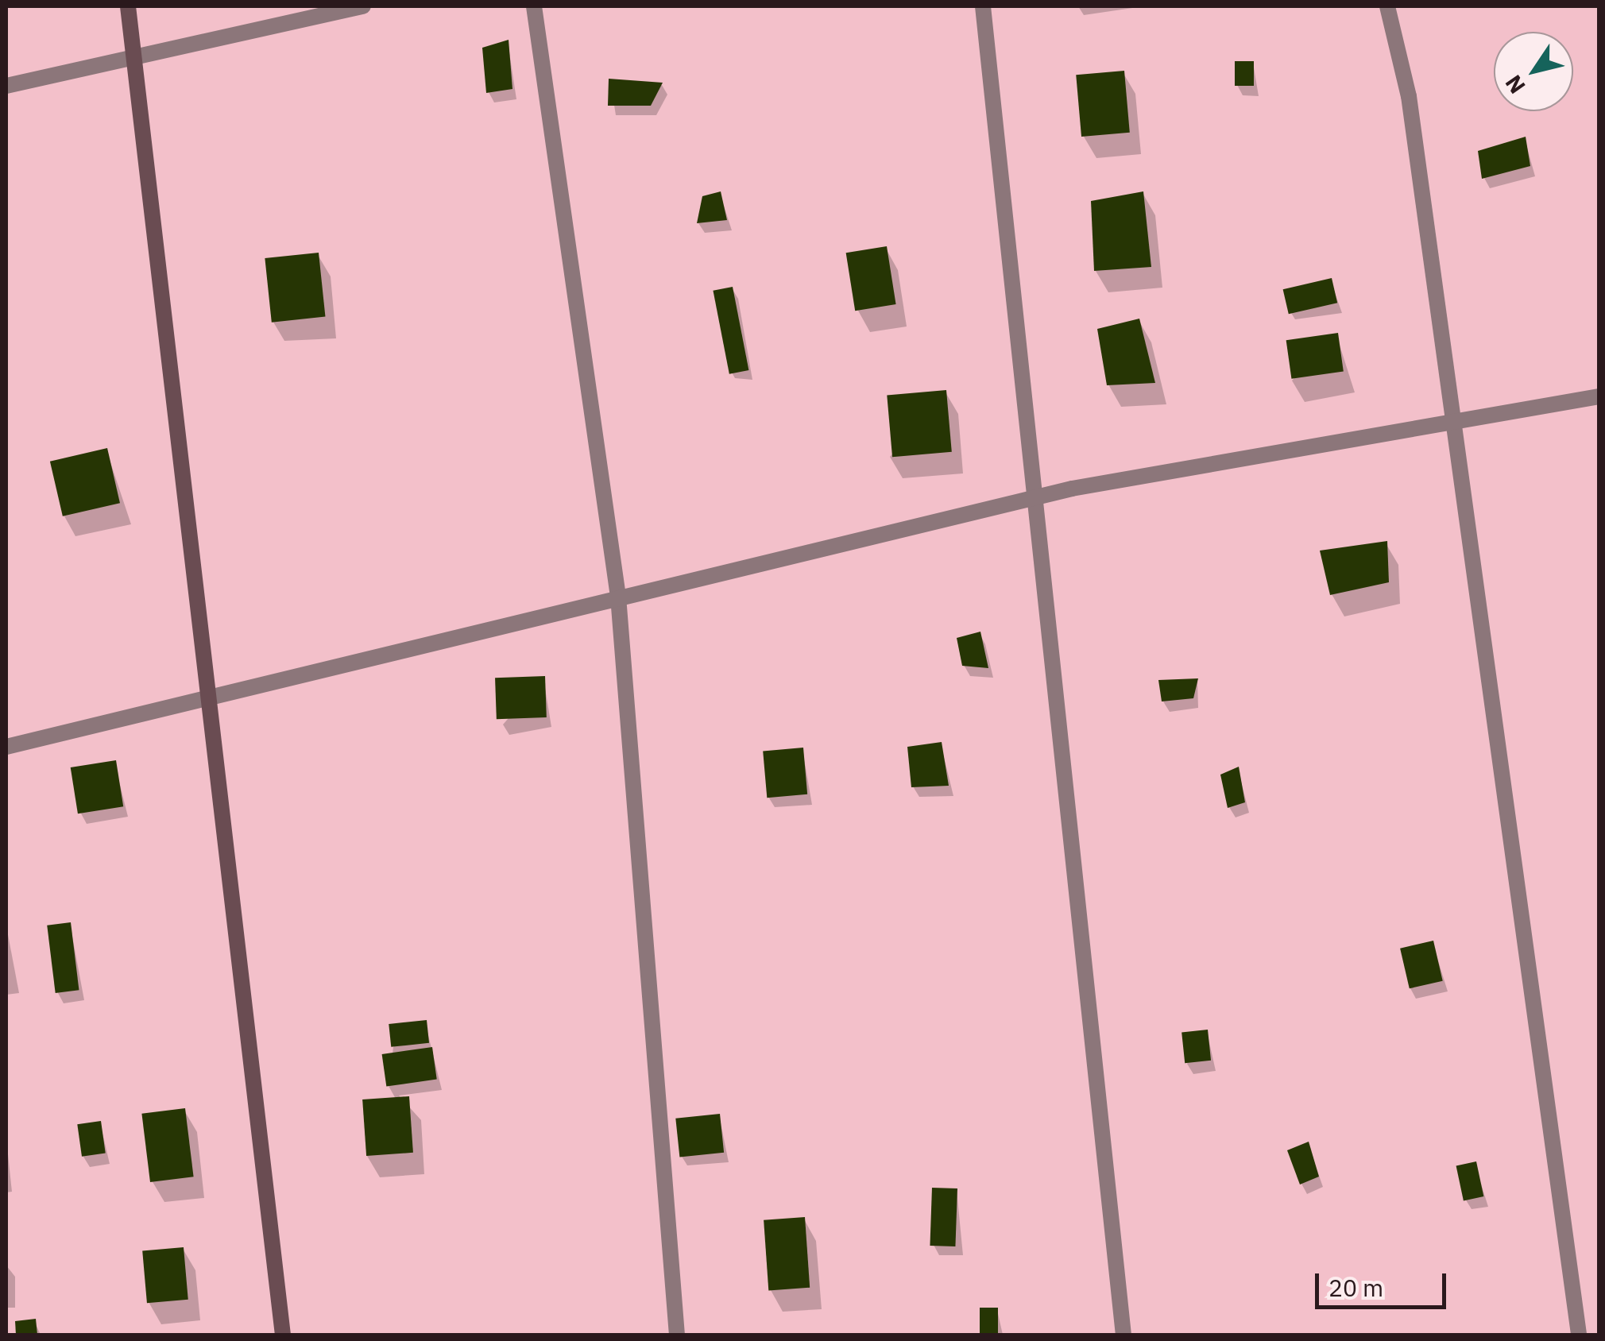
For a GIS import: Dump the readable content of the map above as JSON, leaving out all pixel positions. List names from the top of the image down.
{
  "scale_bar": "20 m",
  "north": "bottom left"
}
